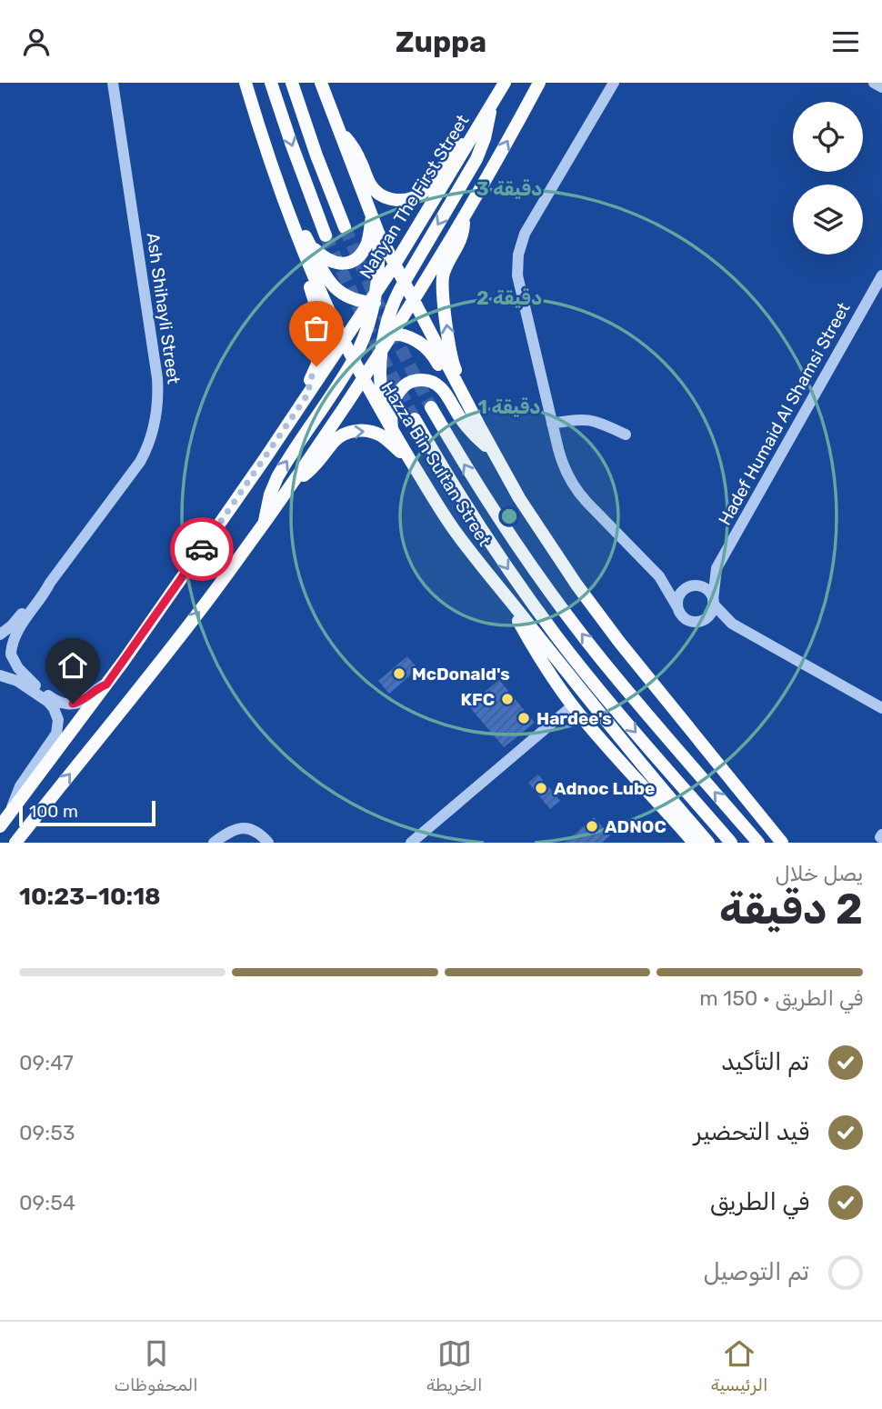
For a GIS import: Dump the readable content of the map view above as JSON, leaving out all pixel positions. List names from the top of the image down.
{
  "streets": {
    "main road": ["Nahyan The First Street", "Hazza Bin Sultan Street"],
    "street": ["Ash Shihayli Street", "Hadef Humaid Al Shamsi Street"]
  },
  "crossings": [
    ["Nahyan The First Street", "Hazza Bin Sultan Street"]
  ],
  "places": [
    "McDonald's",
    "KFC",
    "Hardee's",
    "Adnoc Lube",
    "ADNOC"
  ],
  "scale_bar": "100 m",
  "page": {
    "header": "Zuppa",
    "scale": "100 m",
    "heading": ["2 دقيقة", "يصل خلال", "10:18–10:23"],
    "bar": "في الطريق · 150 m",
    "list": [
      ["تم التأكيد", "09:47"],
      ["قيد التحضير", "09:53"],
      ["في الطريق", "09:54"],
      "تم التوصيل"
    ],
    "tabs": ["الرئيسية", "الخريطة", "المحفوظات"]
  },
  "rings": ["3 دقيقة", "2 دقيقة", "1 دقيقة"]
}
